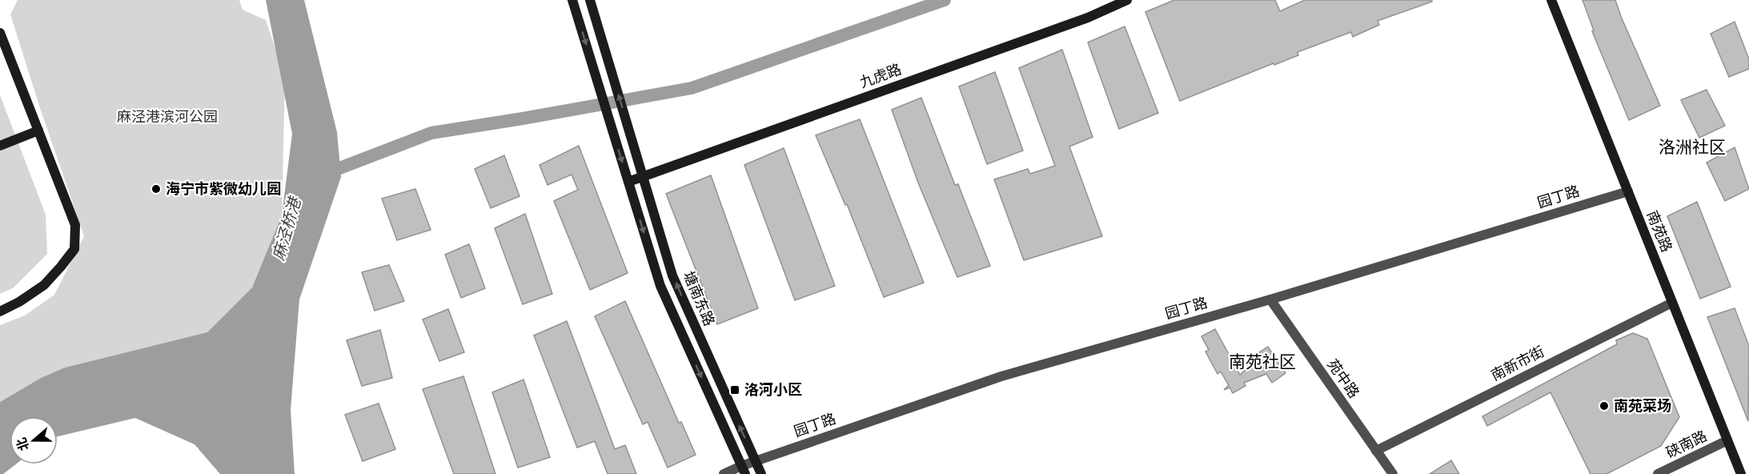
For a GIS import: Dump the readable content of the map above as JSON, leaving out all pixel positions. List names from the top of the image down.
{
  "streets": {
    "street": [
      "九虎路",
      "园丁路",
      "南苑路",
      "塘南东路",
      "南新市街",
      "苑中路",
      "硖南路"
    ]
  },
  "crossings": [
    ["九虎路", "塘南东路"],
    ["园丁路", "南苑路"],
    ["园丁路", "塘南东路"],
    ["园丁路", "苑中路"],
    ["南苑路", "南新市街"],
    ["南苑路", "硖南路"],
    ["南新市街", "苑中路"]
  ],
  "districts": ["洛洲社区", "南苑社区"],
  "water": ["麻泾桥港"],
  "parks": ["麻泾港滨河公园"],
  "places": {
    "other": ["海宁市紫微幼儿园", "南苑菜场"],
    "transit": ["洛河小区"]
  },
  "north": "left"
}
